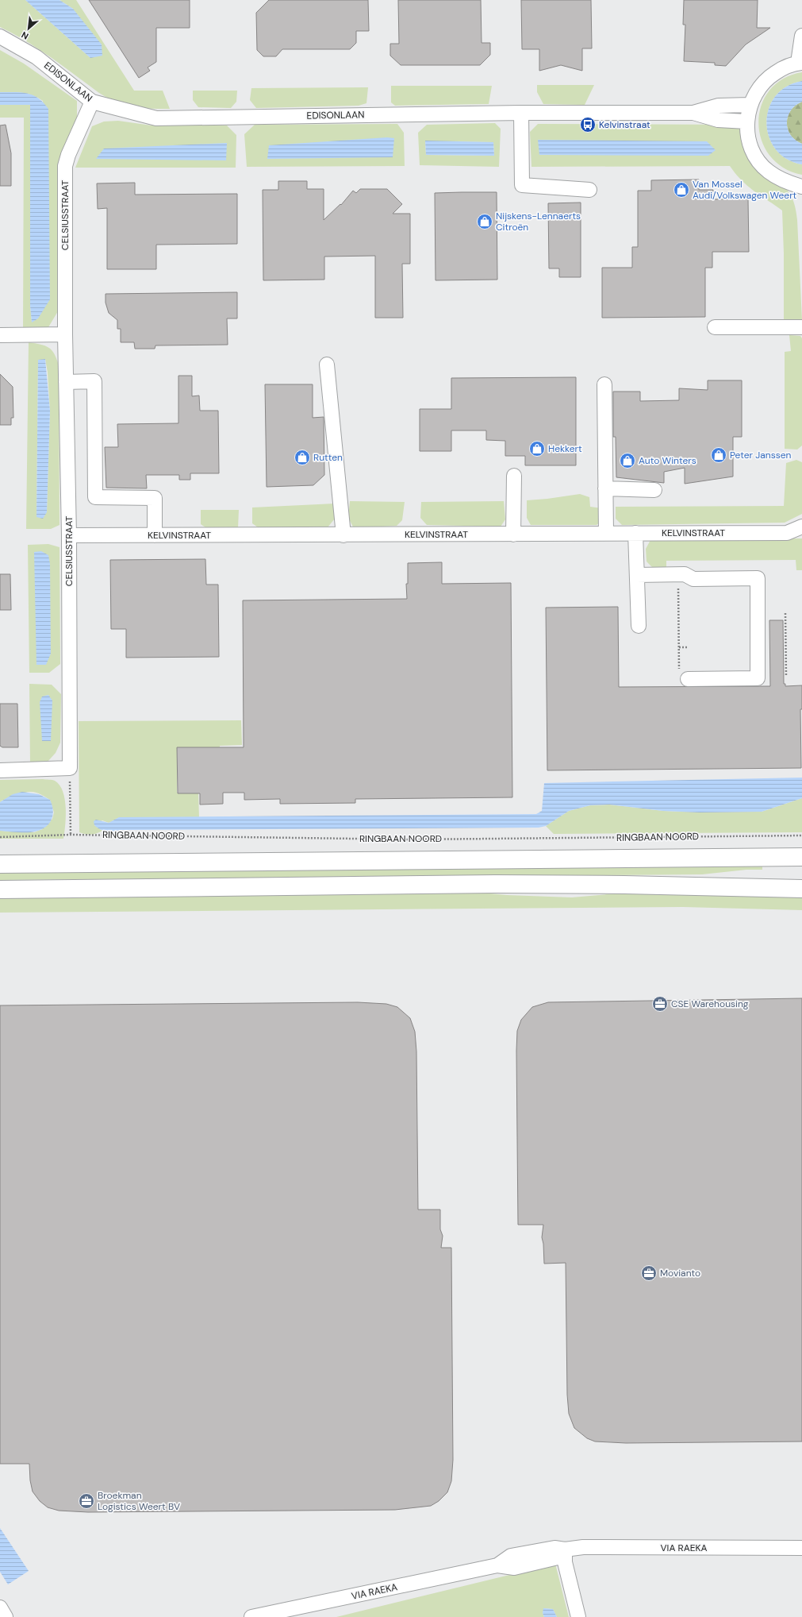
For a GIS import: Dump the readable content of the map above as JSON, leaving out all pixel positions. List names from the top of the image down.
{
  "streets": {
    "street": [
      "EDISONLAAN",
      "CELSIUSSTRAAT",
      "KELVINSTRAAT",
      "VIA RAEKA"
    ],
    "path": ["RINGBAAN NOORD"]
  },
  "crossings": [
    ["EDISONLAAN", "CELSIUSSTRAAT"],
    ["CELSIUSSTRAAT", "KELVINSTRAAT"]
  ],
  "places": {
    "bus stop": ["Kelvinstraat"],
    "shop": [
      "Van Mossel Audi/Volkswagen Weert",
      "Nijskens-Lennaerts Citroën",
      "Hekkert",
      "Peter Janssen",
      "Rutten",
      "Auto Winters"
    ],
    "office": ["CSE Warehousing", "Movianto", "Broekman Logistics Weert BV"]
  },
  "north": "bottom left"
}
